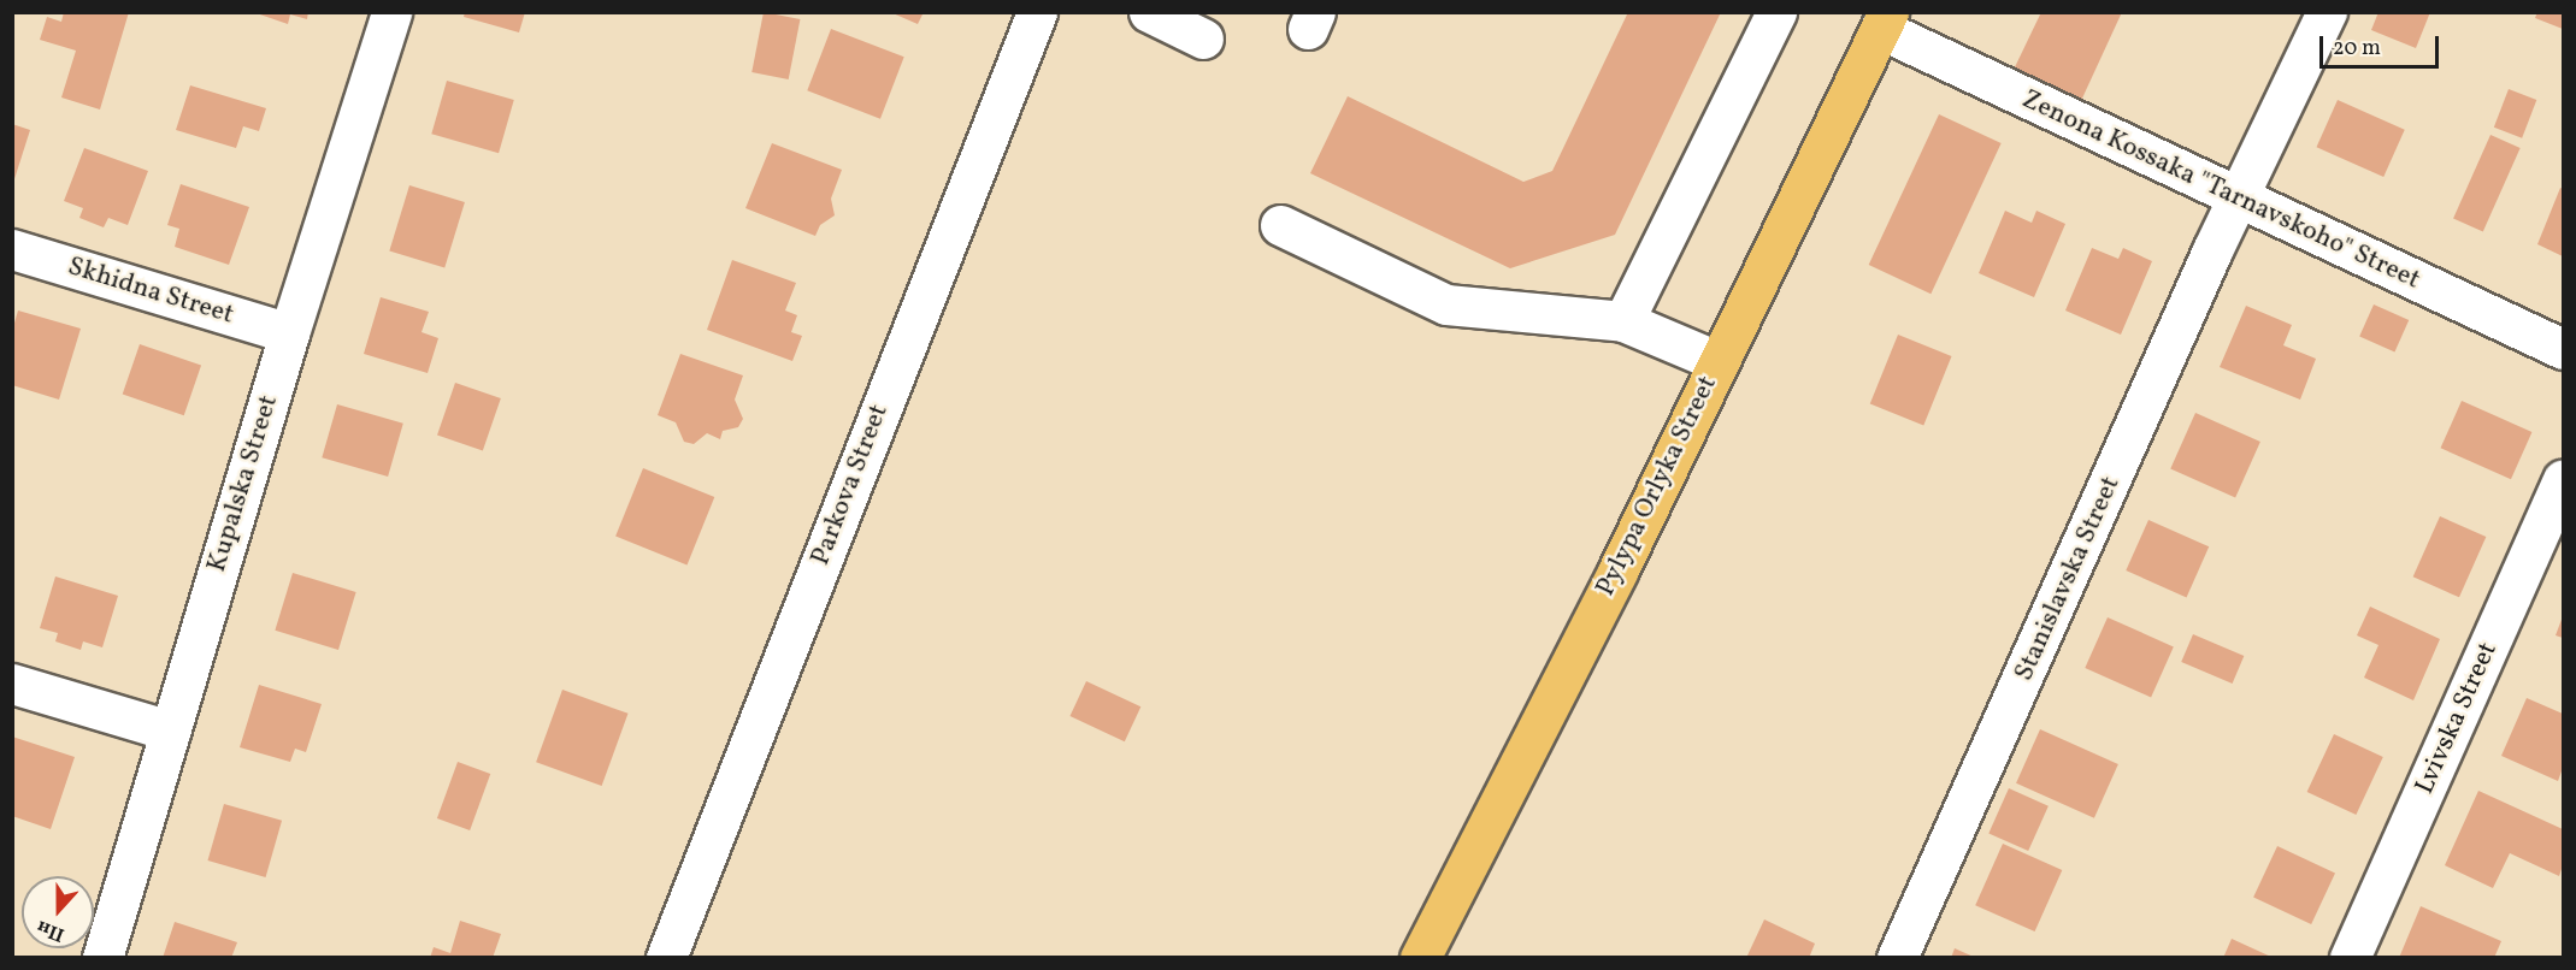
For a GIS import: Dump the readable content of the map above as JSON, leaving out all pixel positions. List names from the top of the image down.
{
  "streets": {
    "main road": ["Pylypa Orlyka Street"],
    "street": [
      "Zenona Kossaka \"Tarnavskoho\" Street",
      "Skhidna Street",
      "Kupalska Street",
      "Parkova Street",
      "Stanislavska Street",
      "Lvivska Street"
    ]
  },
  "crossings": [
    ["Zenona Kossaka \"Tarnavskoho\" Street", "Pylypa Orlyka Street"],
    ["Zenona Kossaka \"Tarnavskoho\" Street", "Stanislavska Street"],
    ["Skhidna Street", "Kupalska Street"]
  ],
  "scale_bar": "20 m",
  "north": "bottom"
}
